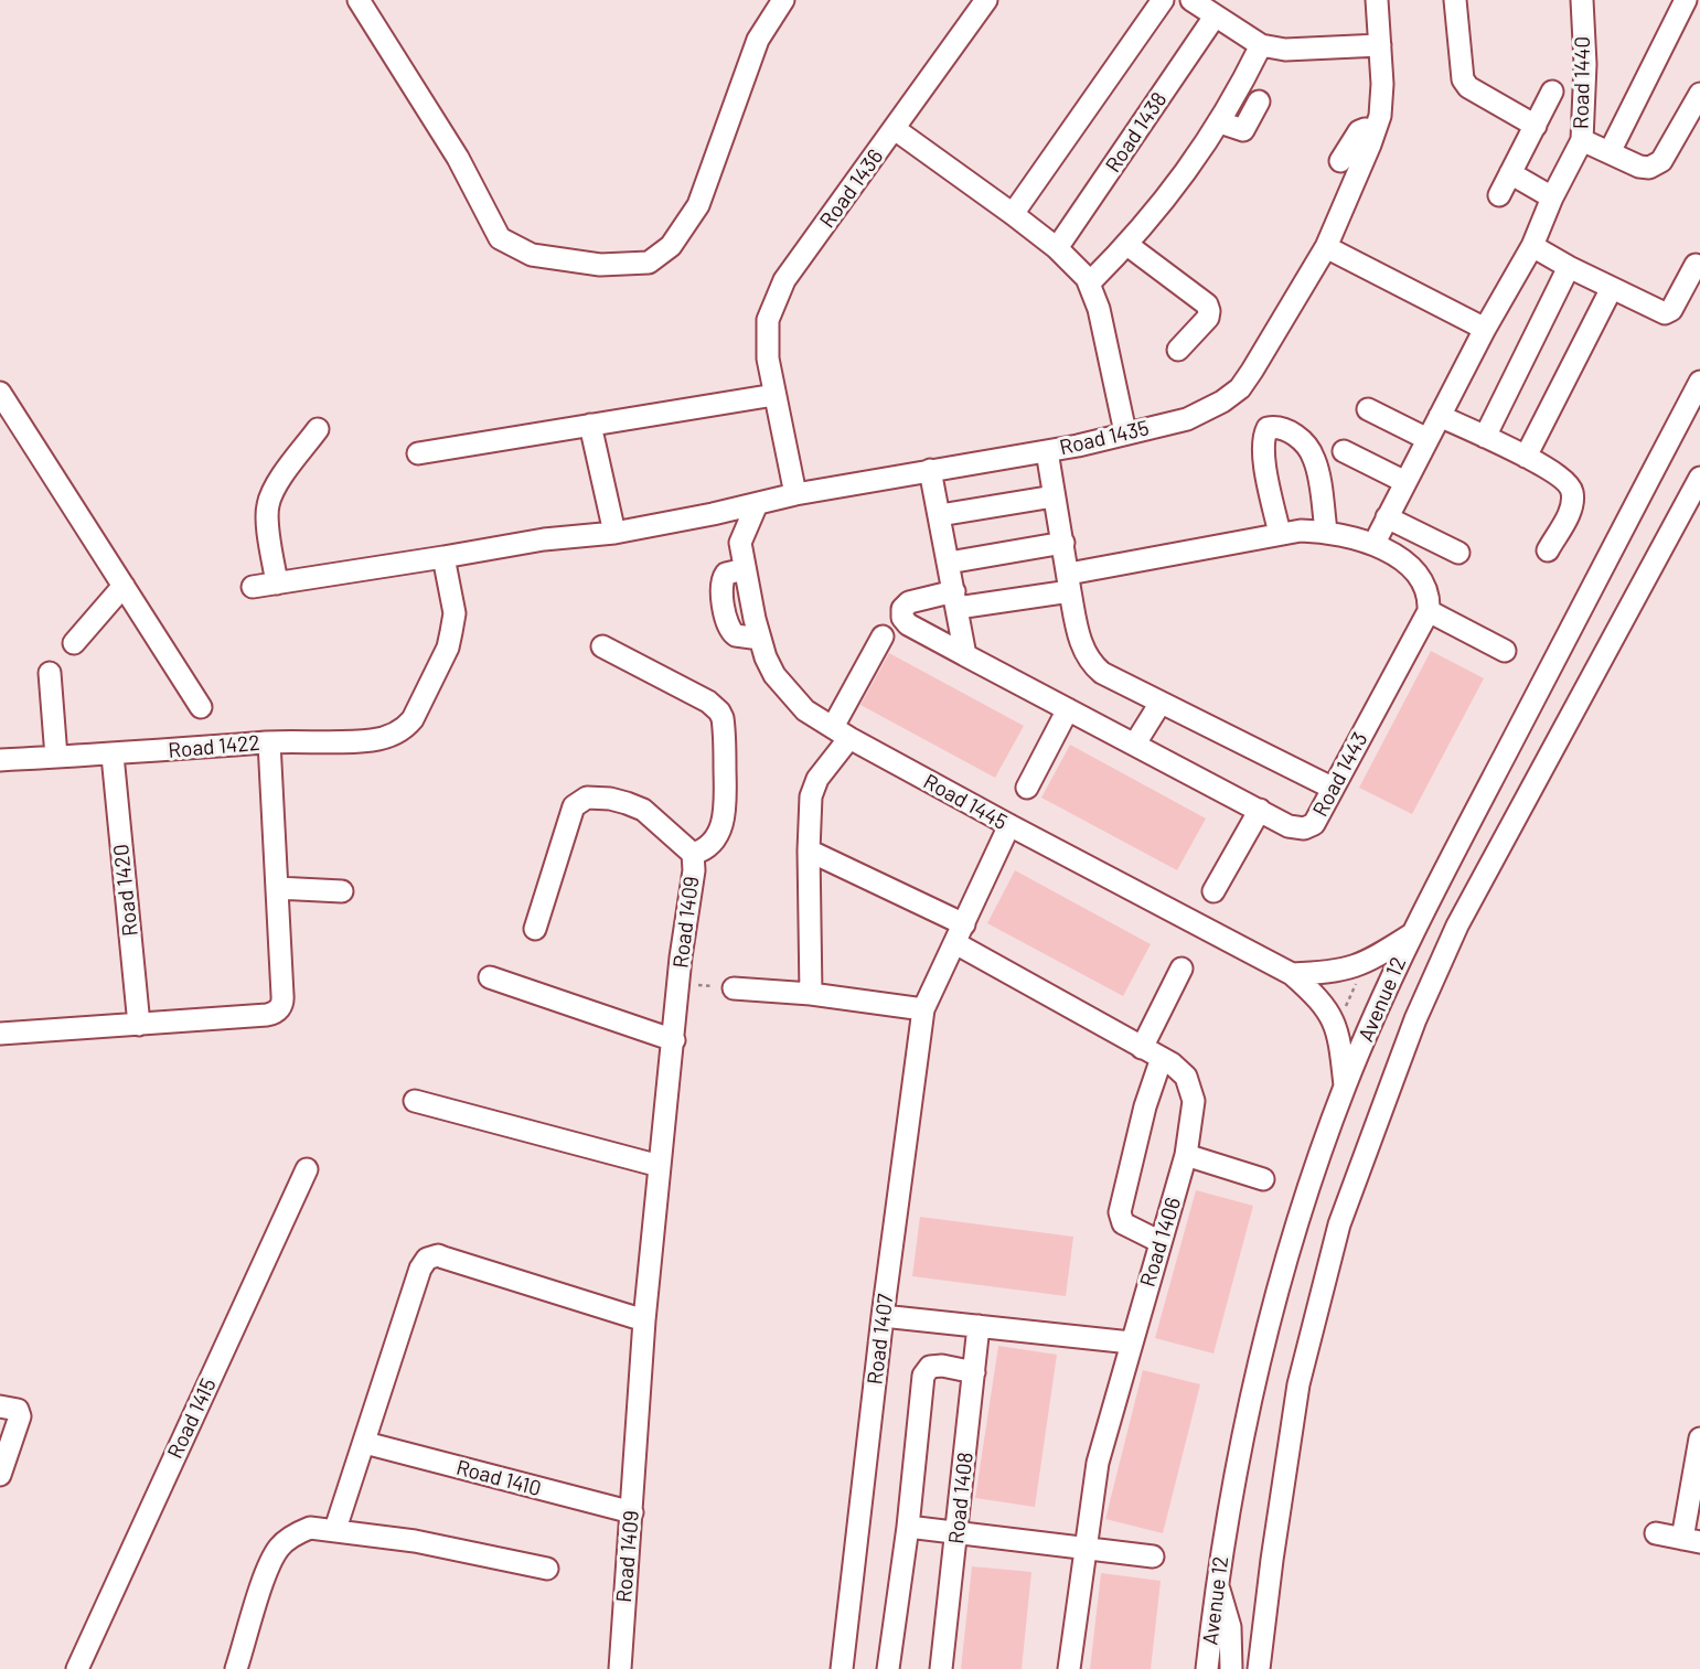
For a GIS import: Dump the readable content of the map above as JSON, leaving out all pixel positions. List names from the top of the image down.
{
  "streets": {
    "street": [
      "Road 1440",
      "Road 1438",
      "Road 1436",
      "Road 1435",
      "Road 1422",
      "Road 1443",
      "Road 1445",
      "Road 1420",
      "Road 1409",
      "Avenue 12",
      "Road 1406",
      "Road 1407",
      "Road 1415",
      "Road 1410",
      "Road 1408"
    ]
  },
  "crossings": [
    ["Road 1436", "Road 1435"],
    ["Road 1435", "Road 1422"],
    ["Road 1422", "Road 1420"],
    ["Road 1445", "Avenue 12"],
    ["Road 1445", "Road 1407"],
    ["Road 1409", "Road 1410"],
    ["Road 1406", "Road 1407"]
  ]
}
